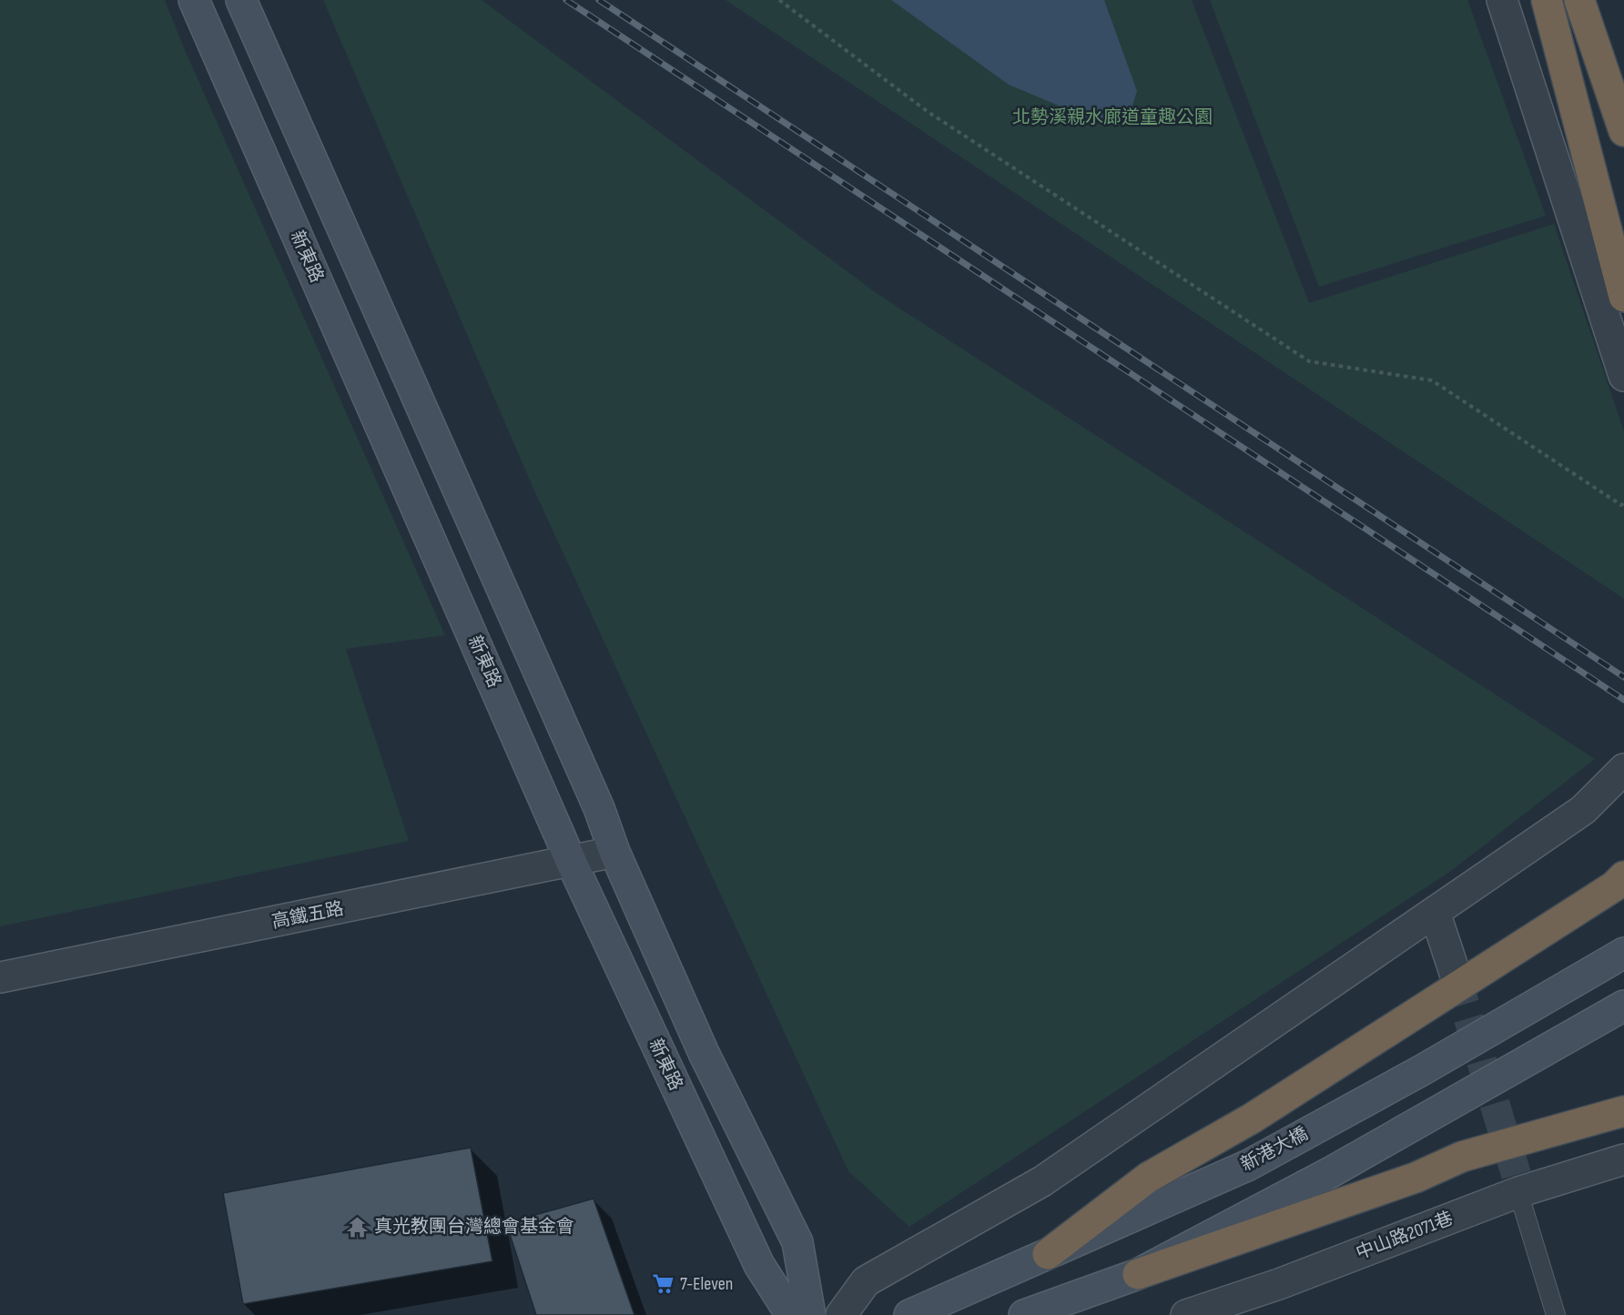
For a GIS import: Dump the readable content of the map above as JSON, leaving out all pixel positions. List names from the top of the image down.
{
  "streets": {
    "main road": ["新東路", "新港大橋"],
    "street": ["高鐵五路", "中山路2071巷"]
  },
  "crossings": [
    ["新東路", "高鐵五路"]
  ],
  "parks": ["北勢溪親水廊道童趣公園"],
  "places": {
    "temple": ["真光教團台灣總會基金會"],
    "supermarket": ["7-Eleven"]
  }
}
